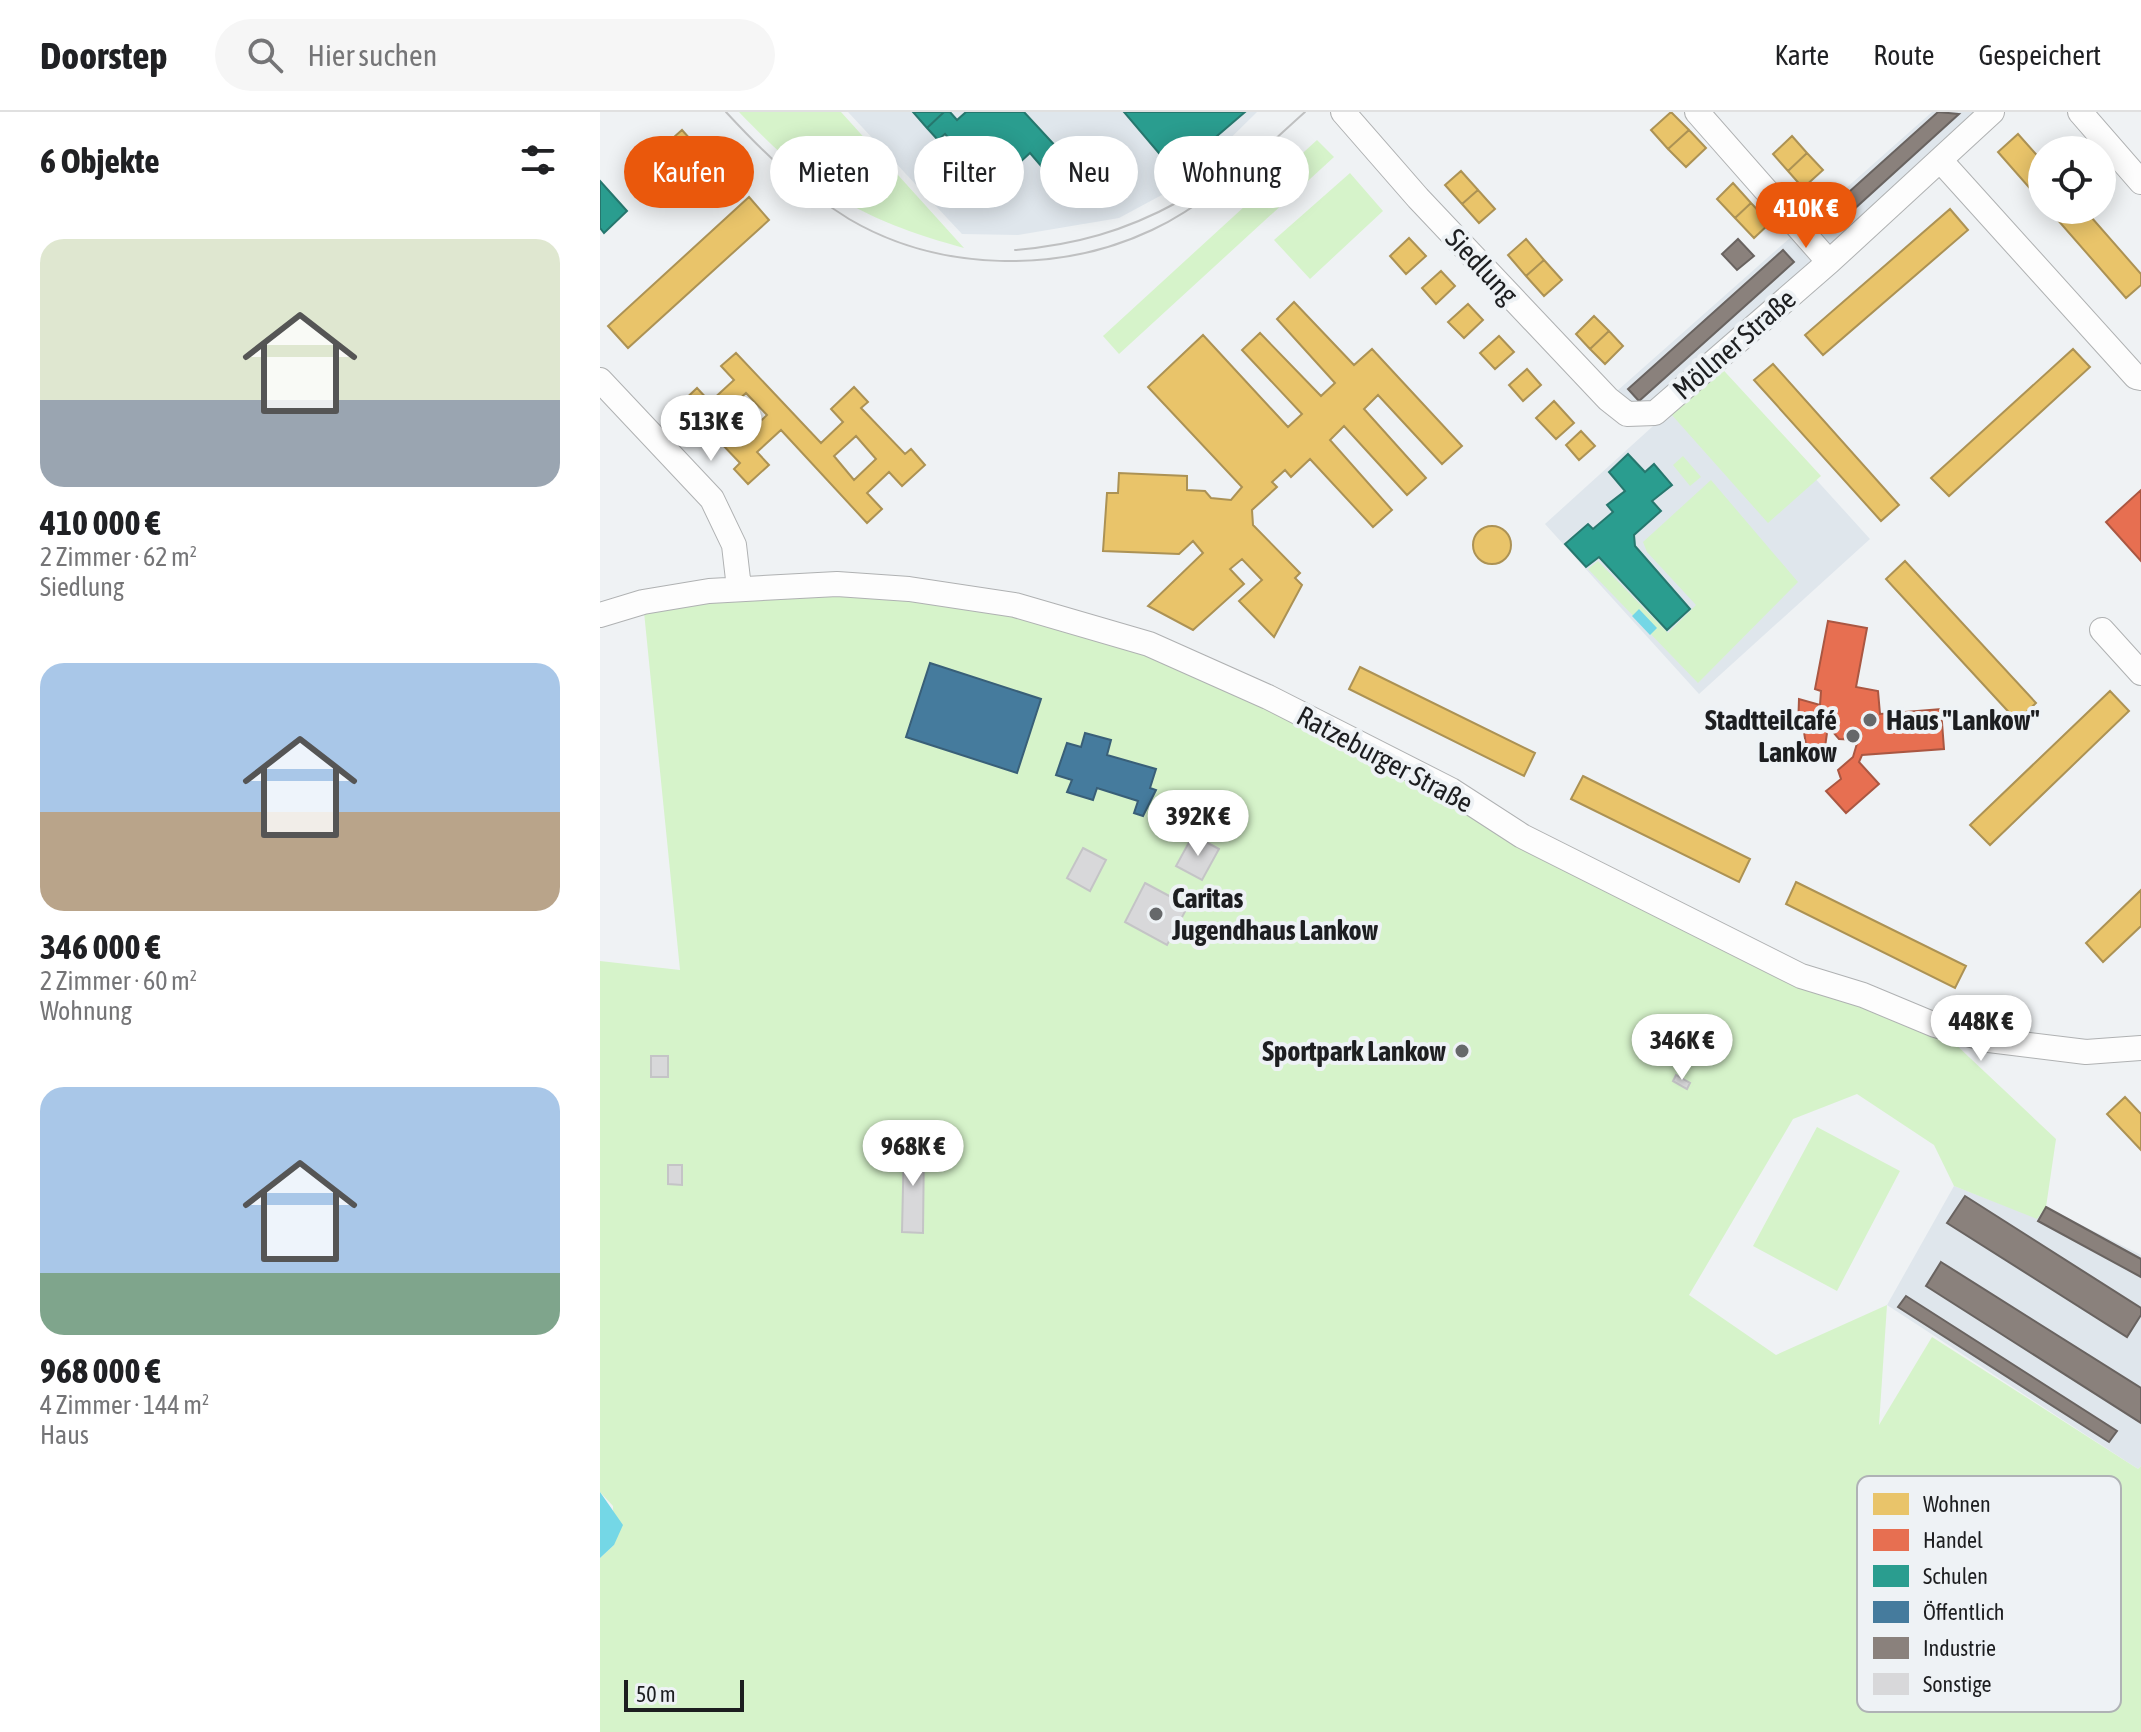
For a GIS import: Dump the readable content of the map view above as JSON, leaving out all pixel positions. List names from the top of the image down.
{
  "streets": {
    "street": ["Siedlung", "Möllner Straße", "Ratzeburger Straße"]
  },
  "crossings": [
    ["Siedlung", "Möllner Straße"]
  ],
  "places": [
    "Haus \"Lankow\"",
    "Stadtteilcafé Lankow",
    "Caritas Jugendhaus Lankow",
    "Sportpark Lankow"
  ],
  "legend": [
    "Wohnen",
    "Handel",
    "Schulen",
    "Öffentlich",
    "Industrie",
    "Sonstige"
  ],
  "scale_bar": "50 m",
  "page": {
    "header": "Doorstep",
    "search": "Hier suchen",
    "nav": ["Karte", "Route", "Gespeichert"],
    "heading": "6 Objekte",
    "chip": [
      "Kaufen",
      "Mieten",
      "Filter",
      "Neu",
      "Wohnung"
    ],
    "price": [
      "410K €",
      "513K €",
      "392K €",
      "448K €",
      "346K €",
      "968K €"
    ],
    "list": [
      {
        "name": "410 000 €",
        "note": "2 Zimmer · 62 m² · Siedlung"
      },
      {
        "name": "346 000 €",
        "note": "2 Zimmer · 60 m² · Wohnung"
      },
      {
        "name": "968 000 €",
        "note": "4 Zimmer · 144 m² · Haus"
      }
    ],
    "scale": "50 m"
  }
}
